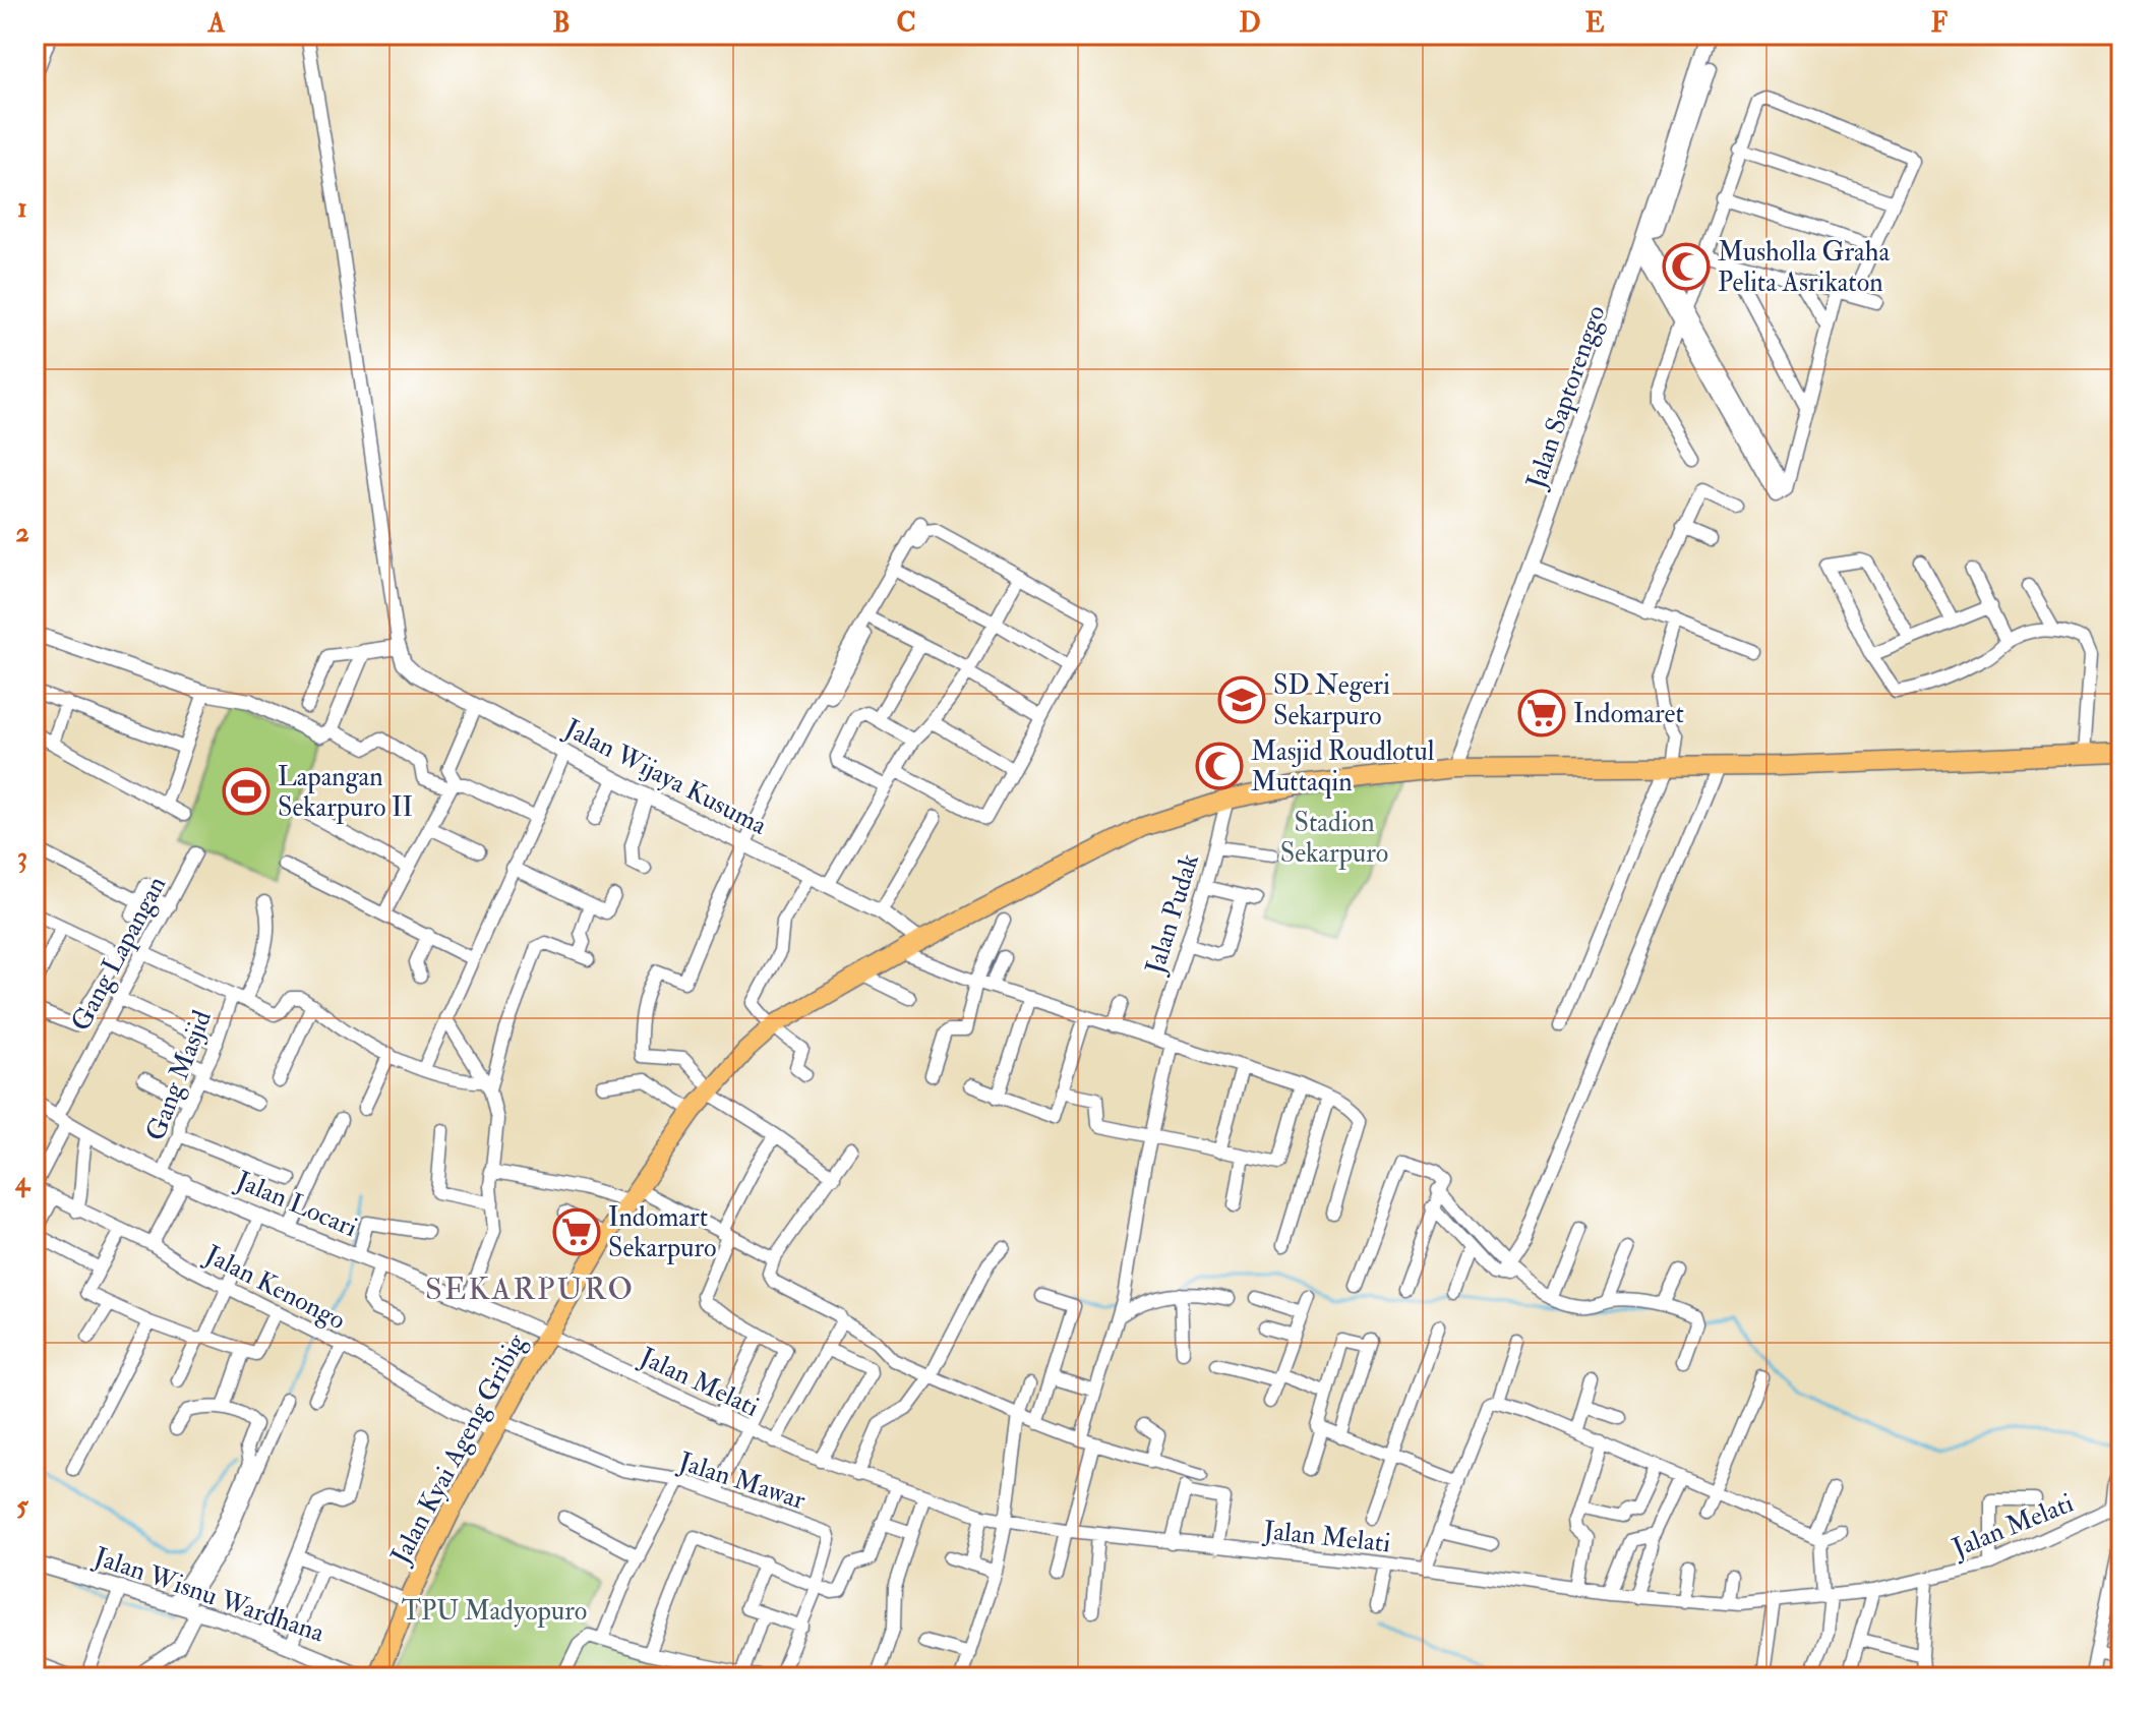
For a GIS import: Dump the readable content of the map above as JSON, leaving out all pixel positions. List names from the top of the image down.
{
  "streets": {
    "main road": ["Jalan Kyai Ageng Gribig"],
    "street": [
      "Jalan Saptorenggo",
      "Jalan Wijaya Kusuma",
      "Jalan Pudak",
      "Gang Lapangan",
      "Gang Masjid",
      "Jalan Locari",
      "Jalan Kenongo",
      "Jalan Melati",
      "Jalan Mawar",
      "Jalan Wisnu Wardhana"
    ]
  },
  "crossings": [
    ["Jalan Saptorenggo", "Jalan Kyai Ageng Gribig"],
    ["Jalan Wijaya Kusuma", "Jalan Kyai Ageng Gribig"],
    ["Jalan Pudak", "Jalan Kyai Ageng Gribig"],
    ["Gang Lapangan", "Jalan Locari"],
    ["Gang Lapangan", "Jalan Kenongo"],
    ["Gang Masjid", "Jalan Locari"],
    ["Jalan Locari", "Jalan Melati"],
    ["Jalan Locari", "Jalan Kyai Ageng Gribig"],
    ["Jalan Kenongo", "Jalan Kyai Ageng Gribig"],
    ["Jalan Kenongo", "Jalan Mawar"],
    ["Jalan Melati", "Jalan Kyai Ageng Gribig"],
    ["Jalan Kyai Ageng Gribig", "Jalan Mawar"]
  ],
  "districts": ["SEKARPURO"],
  "parks": ["Stadion Sekarpuro", "TPU Madyopuro"],
  "places": {
    "mosque": ["Musholla Graha Pelita Asrikaton", "Masjid Roudlotul Muttaqin"],
    "school or university": ["SD Negeri Sekarpuro"],
    "supermarket": ["Indomaret", "Indomart Sekarpuro"],
    "sports": ["Lapangan Sekarpuro II"]
  },
  "grid": {
    "columns": [
      "A",
      "B",
      "C",
      "D",
      "E",
      "F"
    ],
    "rows": [
      "1",
      "2",
      "3",
      "4",
      "5"
    ]
  }
}
